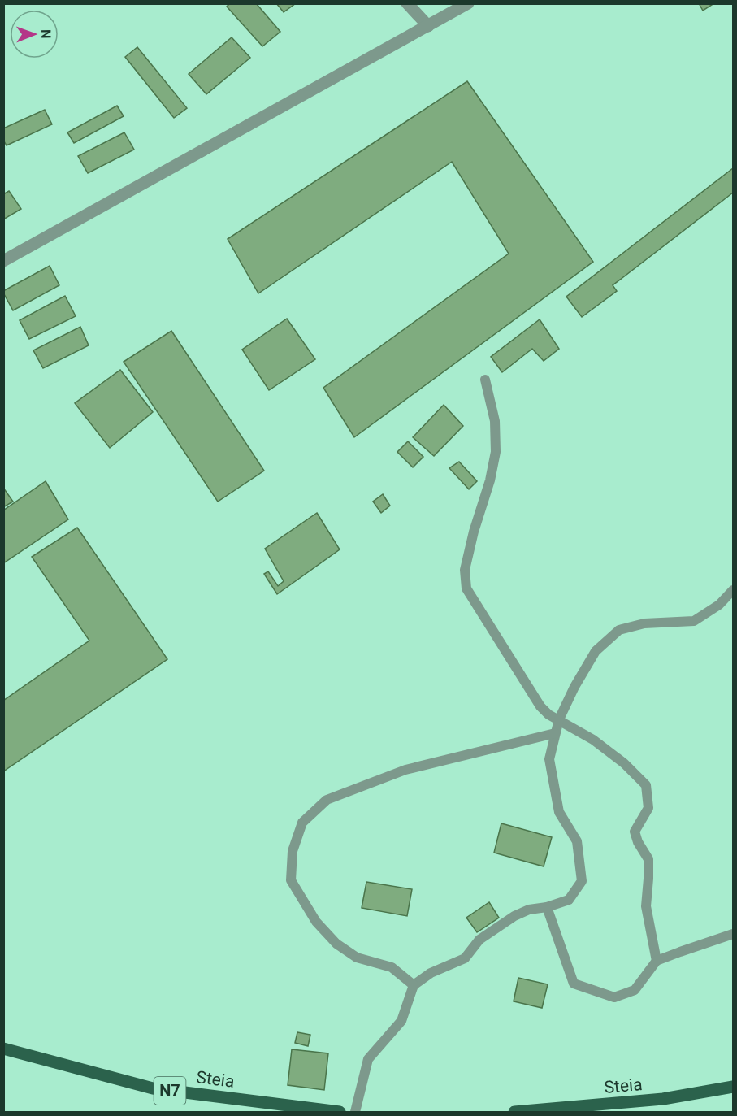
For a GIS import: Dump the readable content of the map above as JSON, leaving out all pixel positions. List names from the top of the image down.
{
  "streets": {
    "main road": ["Steia", "N7"]
  },
  "north": "right"
}
